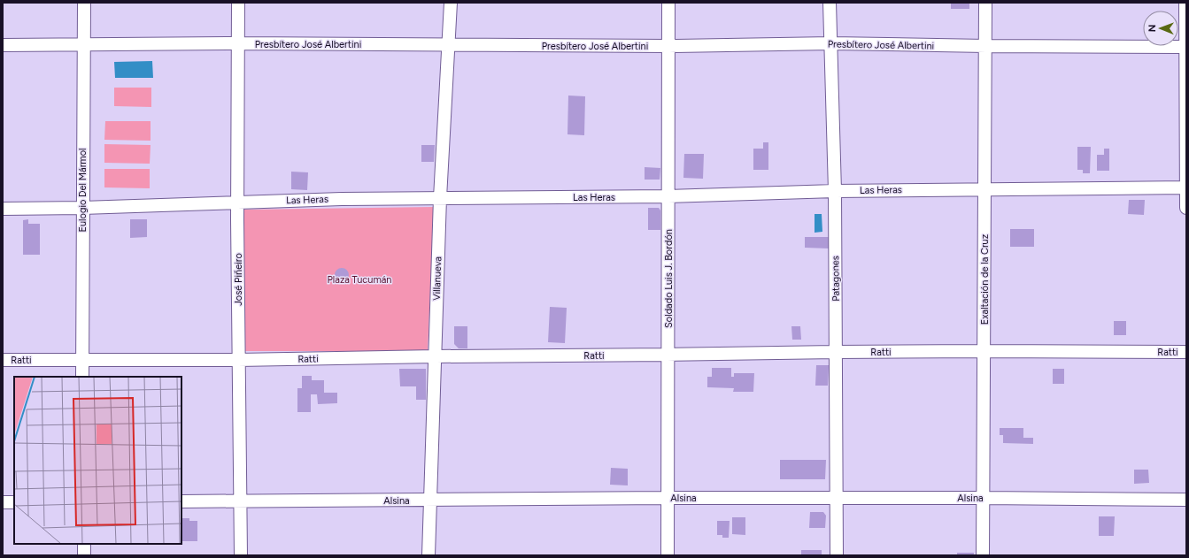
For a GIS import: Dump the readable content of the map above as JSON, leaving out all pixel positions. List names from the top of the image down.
{
  "streets": {
    "street": [
      "Presbítero José Albertini",
      "Eulogio Del Mármol",
      "Las Heras",
      "Villanueva",
      "Soldado Luis J. Bordón",
      "Patagones",
      "José Piñeiro",
      "Exaltación de la Cruz",
      "Ratti",
      "Alsina"
    ]
  },
  "crossings": [
    ["Presbítero José Albertini", "Eulogio Del Mármol"],
    ["Presbítero José Albertini", "Villanueva"],
    ["Presbítero José Albertini", "Soldado Luis J. Bordón"],
    ["Presbítero José Albertini", "Patagones"],
    ["Presbítero José Albertini", "José Piñeiro"],
    ["Presbítero José Albertini", "Exaltación de la Cruz"],
    ["Eulogio Del Mármol", "Las Heras"],
    ["Eulogio Del Mármol", "Ratti"],
    ["Las Heras", "Villanueva"],
    ["Las Heras", "Soldado Luis J. Bordón"],
    ["Las Heras", "Patagones"],
    ["Las Heras", "José Piñeiro"],
    ["Las Heras", "Exaltación de la Cruz"],
    ["Villanueva", "Ratti"],
    ["Villanueva", "Alsina"],
    ["Soldado Luis J. Bordón", "Ratti"],
    ["Soldado Luis J. Bordón", "Alsina"],
    ["Patagones", "Ratti"],
    ["Patagones", "Alsina"],
    ["José Piñeiro", "Ratti"],
    ["José Piñeiro", "Alsina"],
    ["Exaltación de la Cruz", "Ratti"],
    ["Exaltación de la Cruz", "Alsina"]
  ],
  "parks": ["Plaza Tucumán"],
  "north": "left"
}
